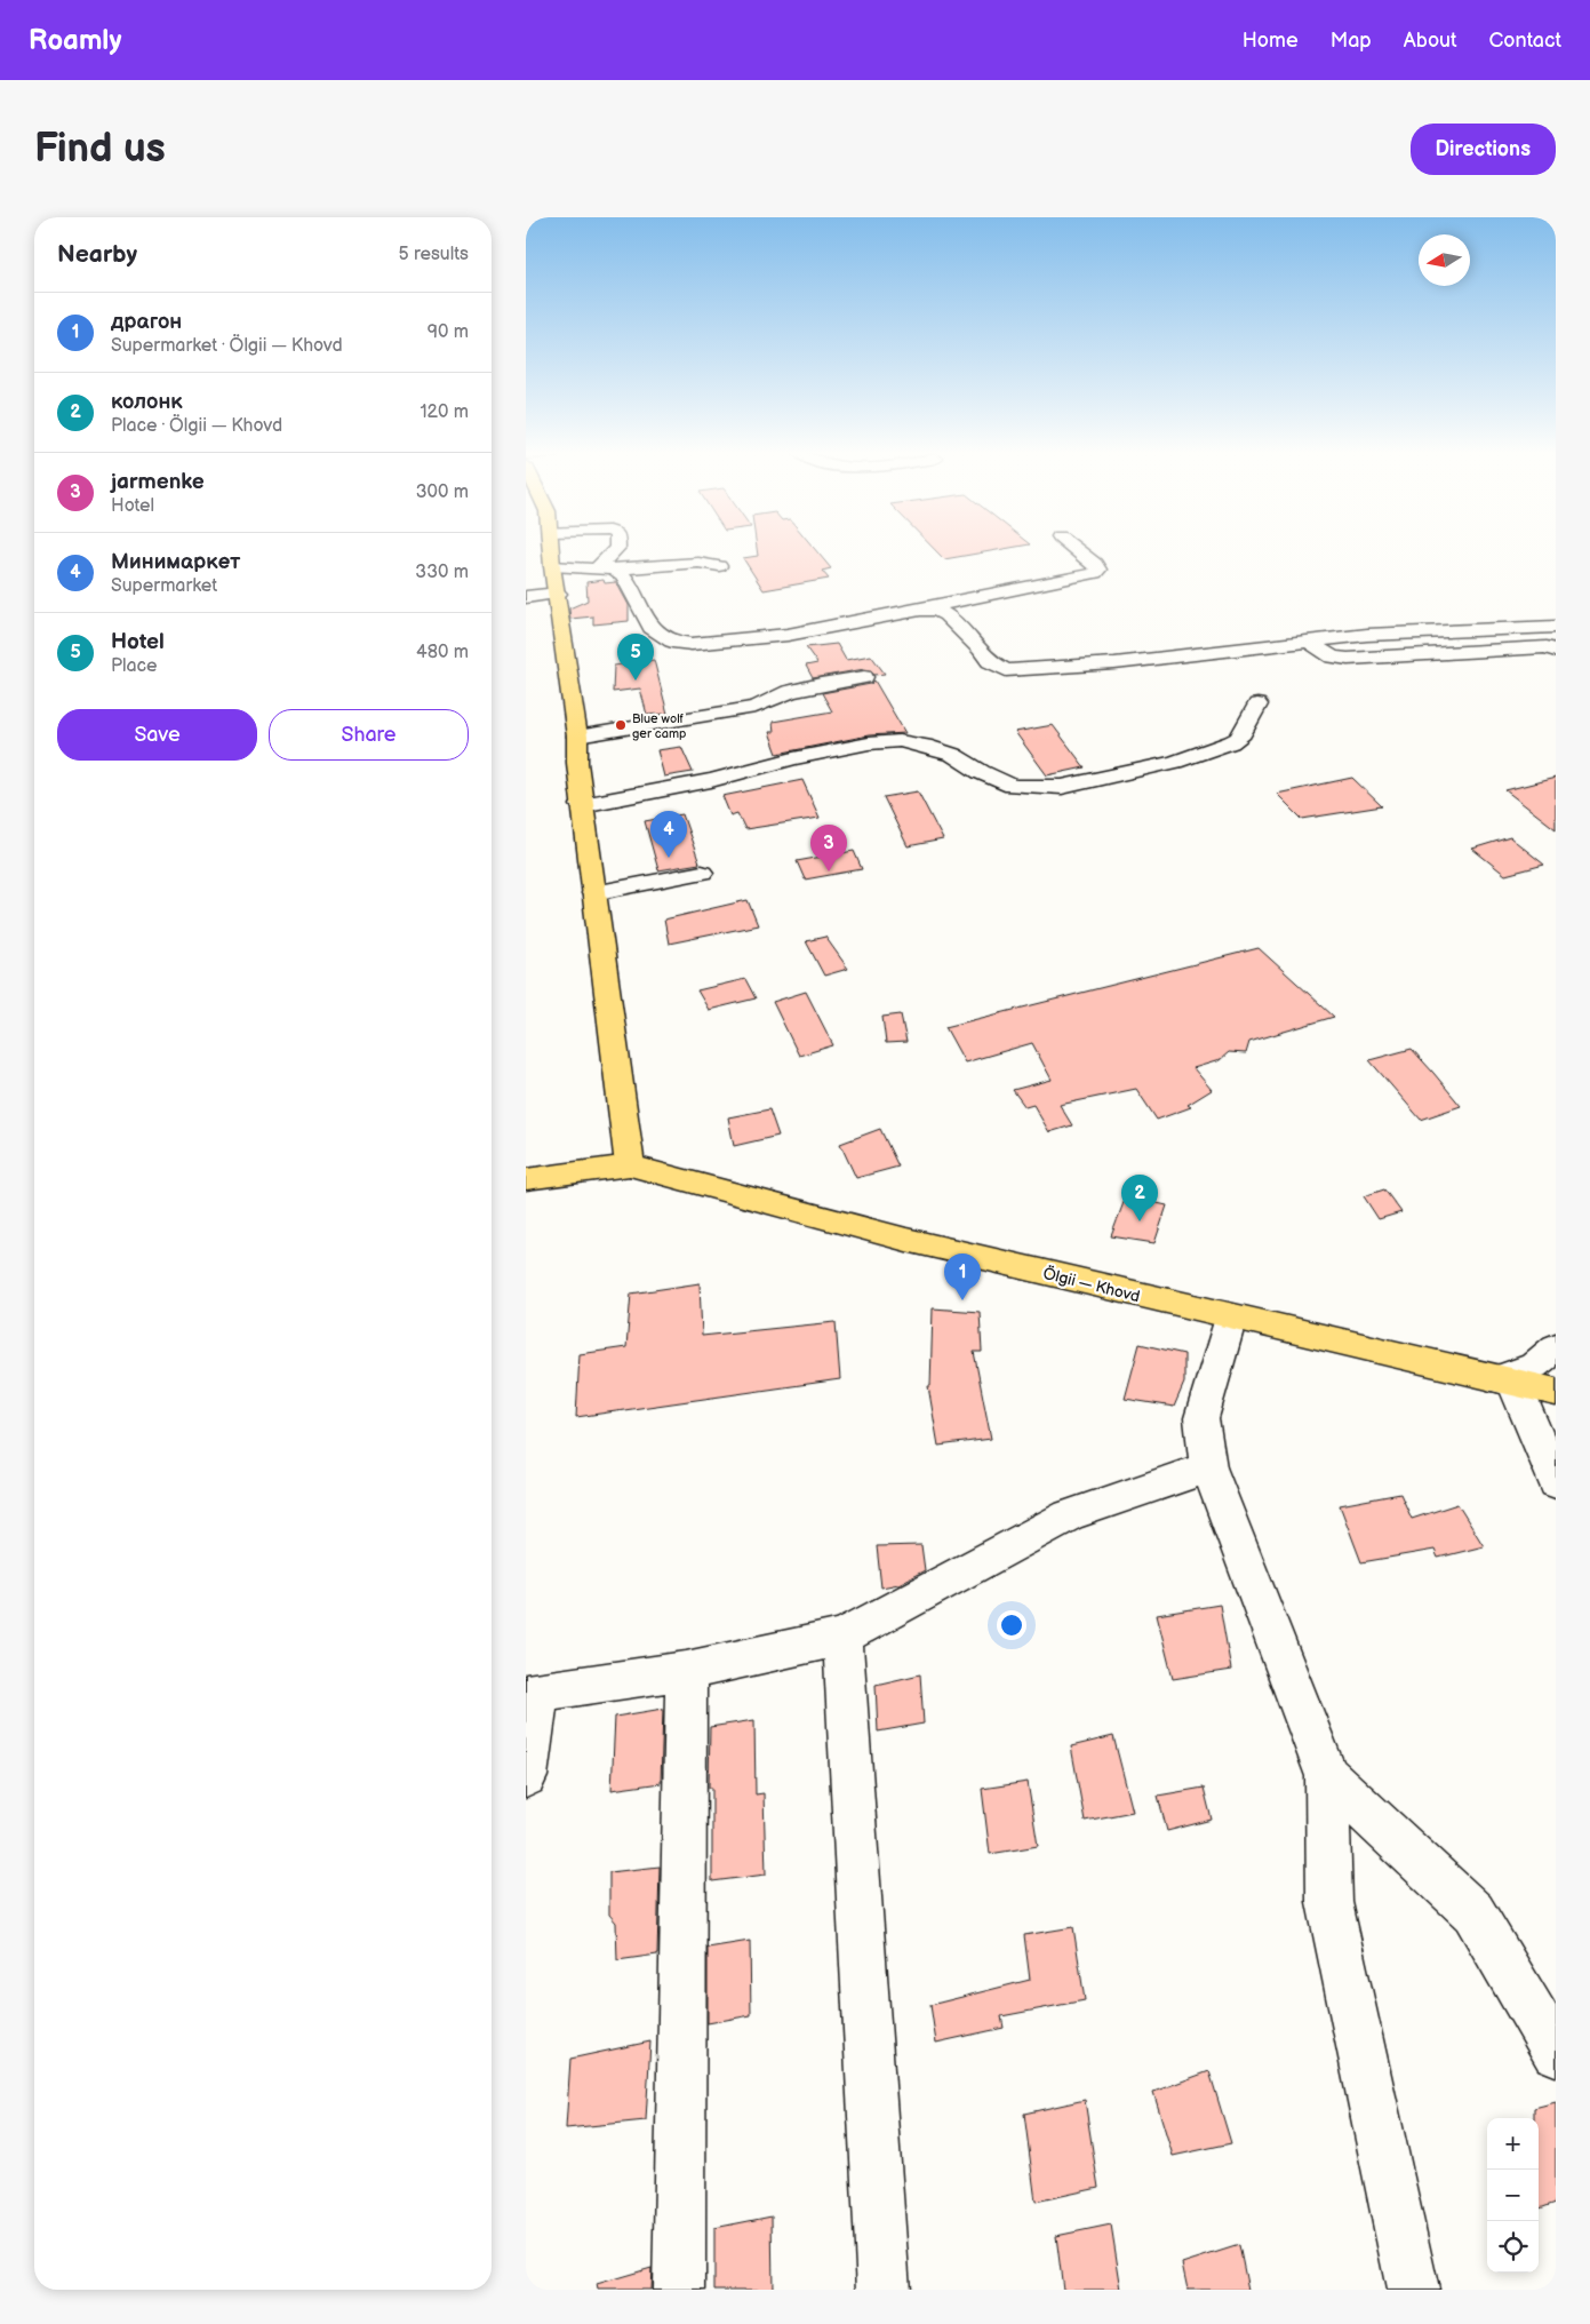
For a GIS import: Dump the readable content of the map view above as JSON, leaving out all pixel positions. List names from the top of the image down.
{
  "streets": {
    "main road": ["Ölgii — Khovd"]
  },
  "places": ["Blue wolf ger camp"],
  "north": "left",
  "page": {
    "header": "Roamly",
    "nav": [
      "Home",
      "Map",
      "About",
      "Contact"
    ],
    "buttons": [
      "Directions",
      ["Save", "Share"]
    ],
    "title": "Find us",
    "heading": ["Nearby", "5 results"],
    "list": [
      {
        "mark": "1",
        "name": "драгон",
        "note": "Supermarket · Ölgii — Khovd",
        "value": "90 m"
      },
      {
        "mark": "2",
        "name": "колонк",
        "note": "Place · Ölgii — Khovd",
        "value": "120 m"
      },
      {
        "mark": "3",
        "name": "jarmenke",
        "note": "Hotel",
        "value": "300 m"
      },
      {
        "mark": "4",
        "name": "Минимаркет",
        "note": "Supermarket",
        "value": "330 m"
      },
      {
        "mark": "5",
        "name": "Hotel",
        "note": "Place",
        "value": "480 m"
      }
    ],
    "pins": [
      "5",
      "4",
      "3",
      "2",
      "1"
    ],
    "map_buttons": ["+", "−"]
  }
}
